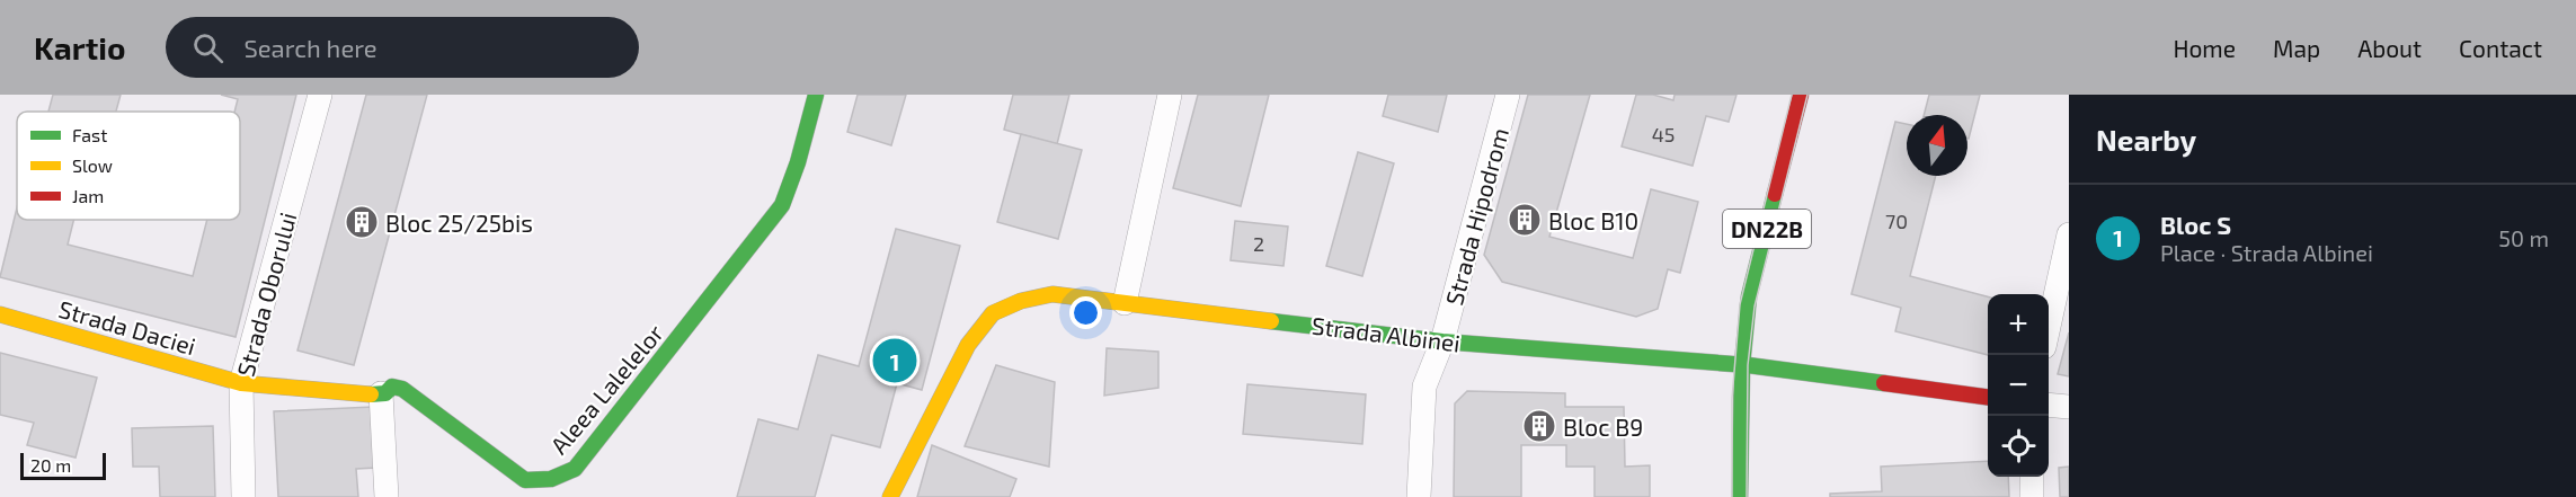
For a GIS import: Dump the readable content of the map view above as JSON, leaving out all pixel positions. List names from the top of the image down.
{
  "streets": {
    "street": [
      "Strada Hipodrom",
      "DN22B",
      "Strada Oborului",
      "Strada Daciei",
      "Strada Albinei",
      "Aleea Lalelelor"
    ]
  },
  "crossings": [
    ["Strada Hipodrom", "Strada Albinei"],
    ["DN22B", "Strada Albinei"],
    ["Strada Oborului", "Strada Daciei"],
    ["Strada Oborului", "Aleea Lalelelor"],
    ["Strada Daciei", "Aleea Lalelelor"]
  ],
  "places": {
    "building": ["Bloc B10", "Bloc 25/25bis", "Bloc B9"]
  },
  "house_numbers": ["45", "70", "2"],
  "legend": ["Fast", "Slow", "Jam"],
  "scale_bar": "20 m",
  "north": "top",
  "page": {
    "header": "Kartio",
    "search": "Search here",
    "nav": [
      "Home",
      "Map",
      "About",
      "Contact"
    ],
    "heading": "Nearby",
    "list": [
      {
        "mark": "1",
        "name": "Bloc S",
        "note": "Place · Strada Albinei",
        "value": "50 m"
      }
    ],
    "map_buttons": ["+", "−"],
    "pins": "1",
    "scale": "20 m"
  }
}
